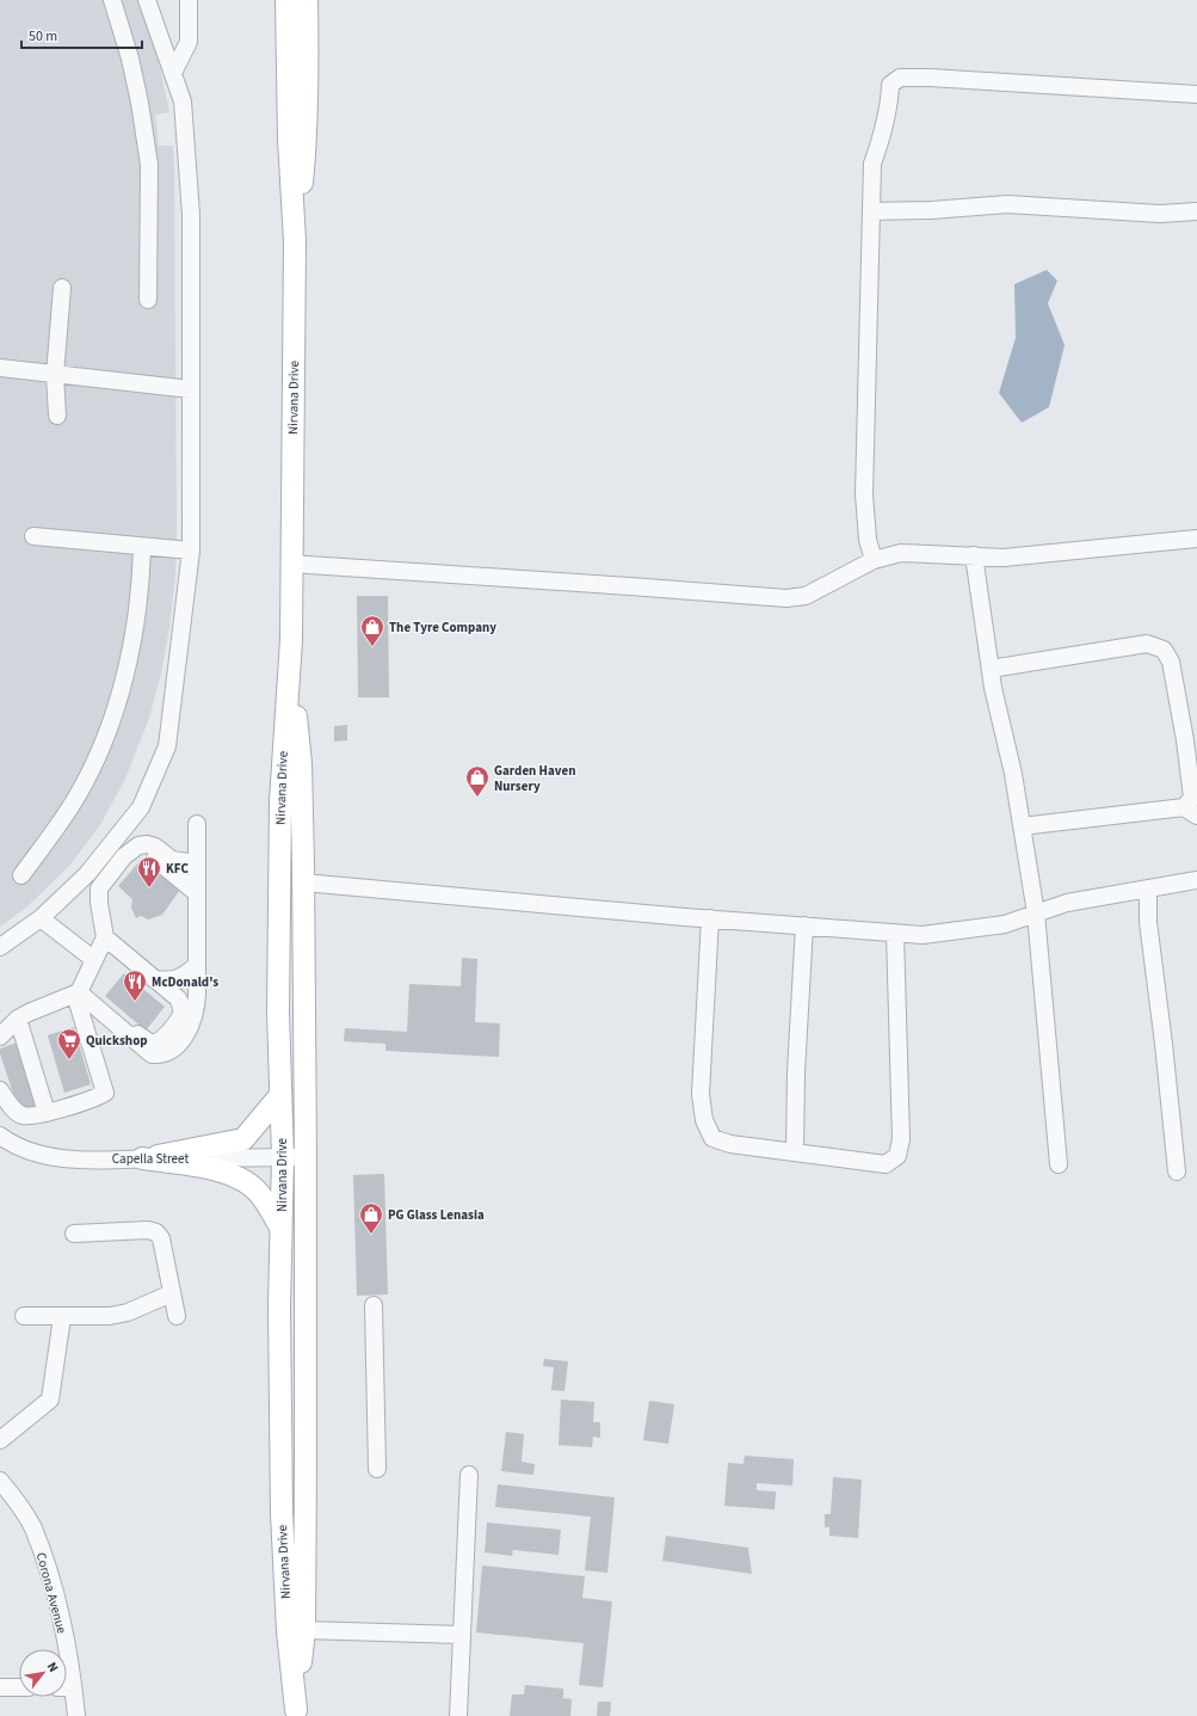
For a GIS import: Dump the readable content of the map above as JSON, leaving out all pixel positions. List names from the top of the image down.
{
  "streets": {
    "main road": ["Nirvana Drive"],
    "street": ["Capella Street", "Corona Avenue"]
  },
  "crossings": [
    ["Nirvana Drive", "Capella Street"]
  ],
  "places": {
    "shop": ["The Tyre Company", "Garden Haven Nursery", "PG Glass Lenasia"],
    "restaurant": ["KFC", "McDonald's"],
    "supermarket": ["Quickshop"]
  },
  "scale_bar": "50 m",
  "north": "top right"
}
